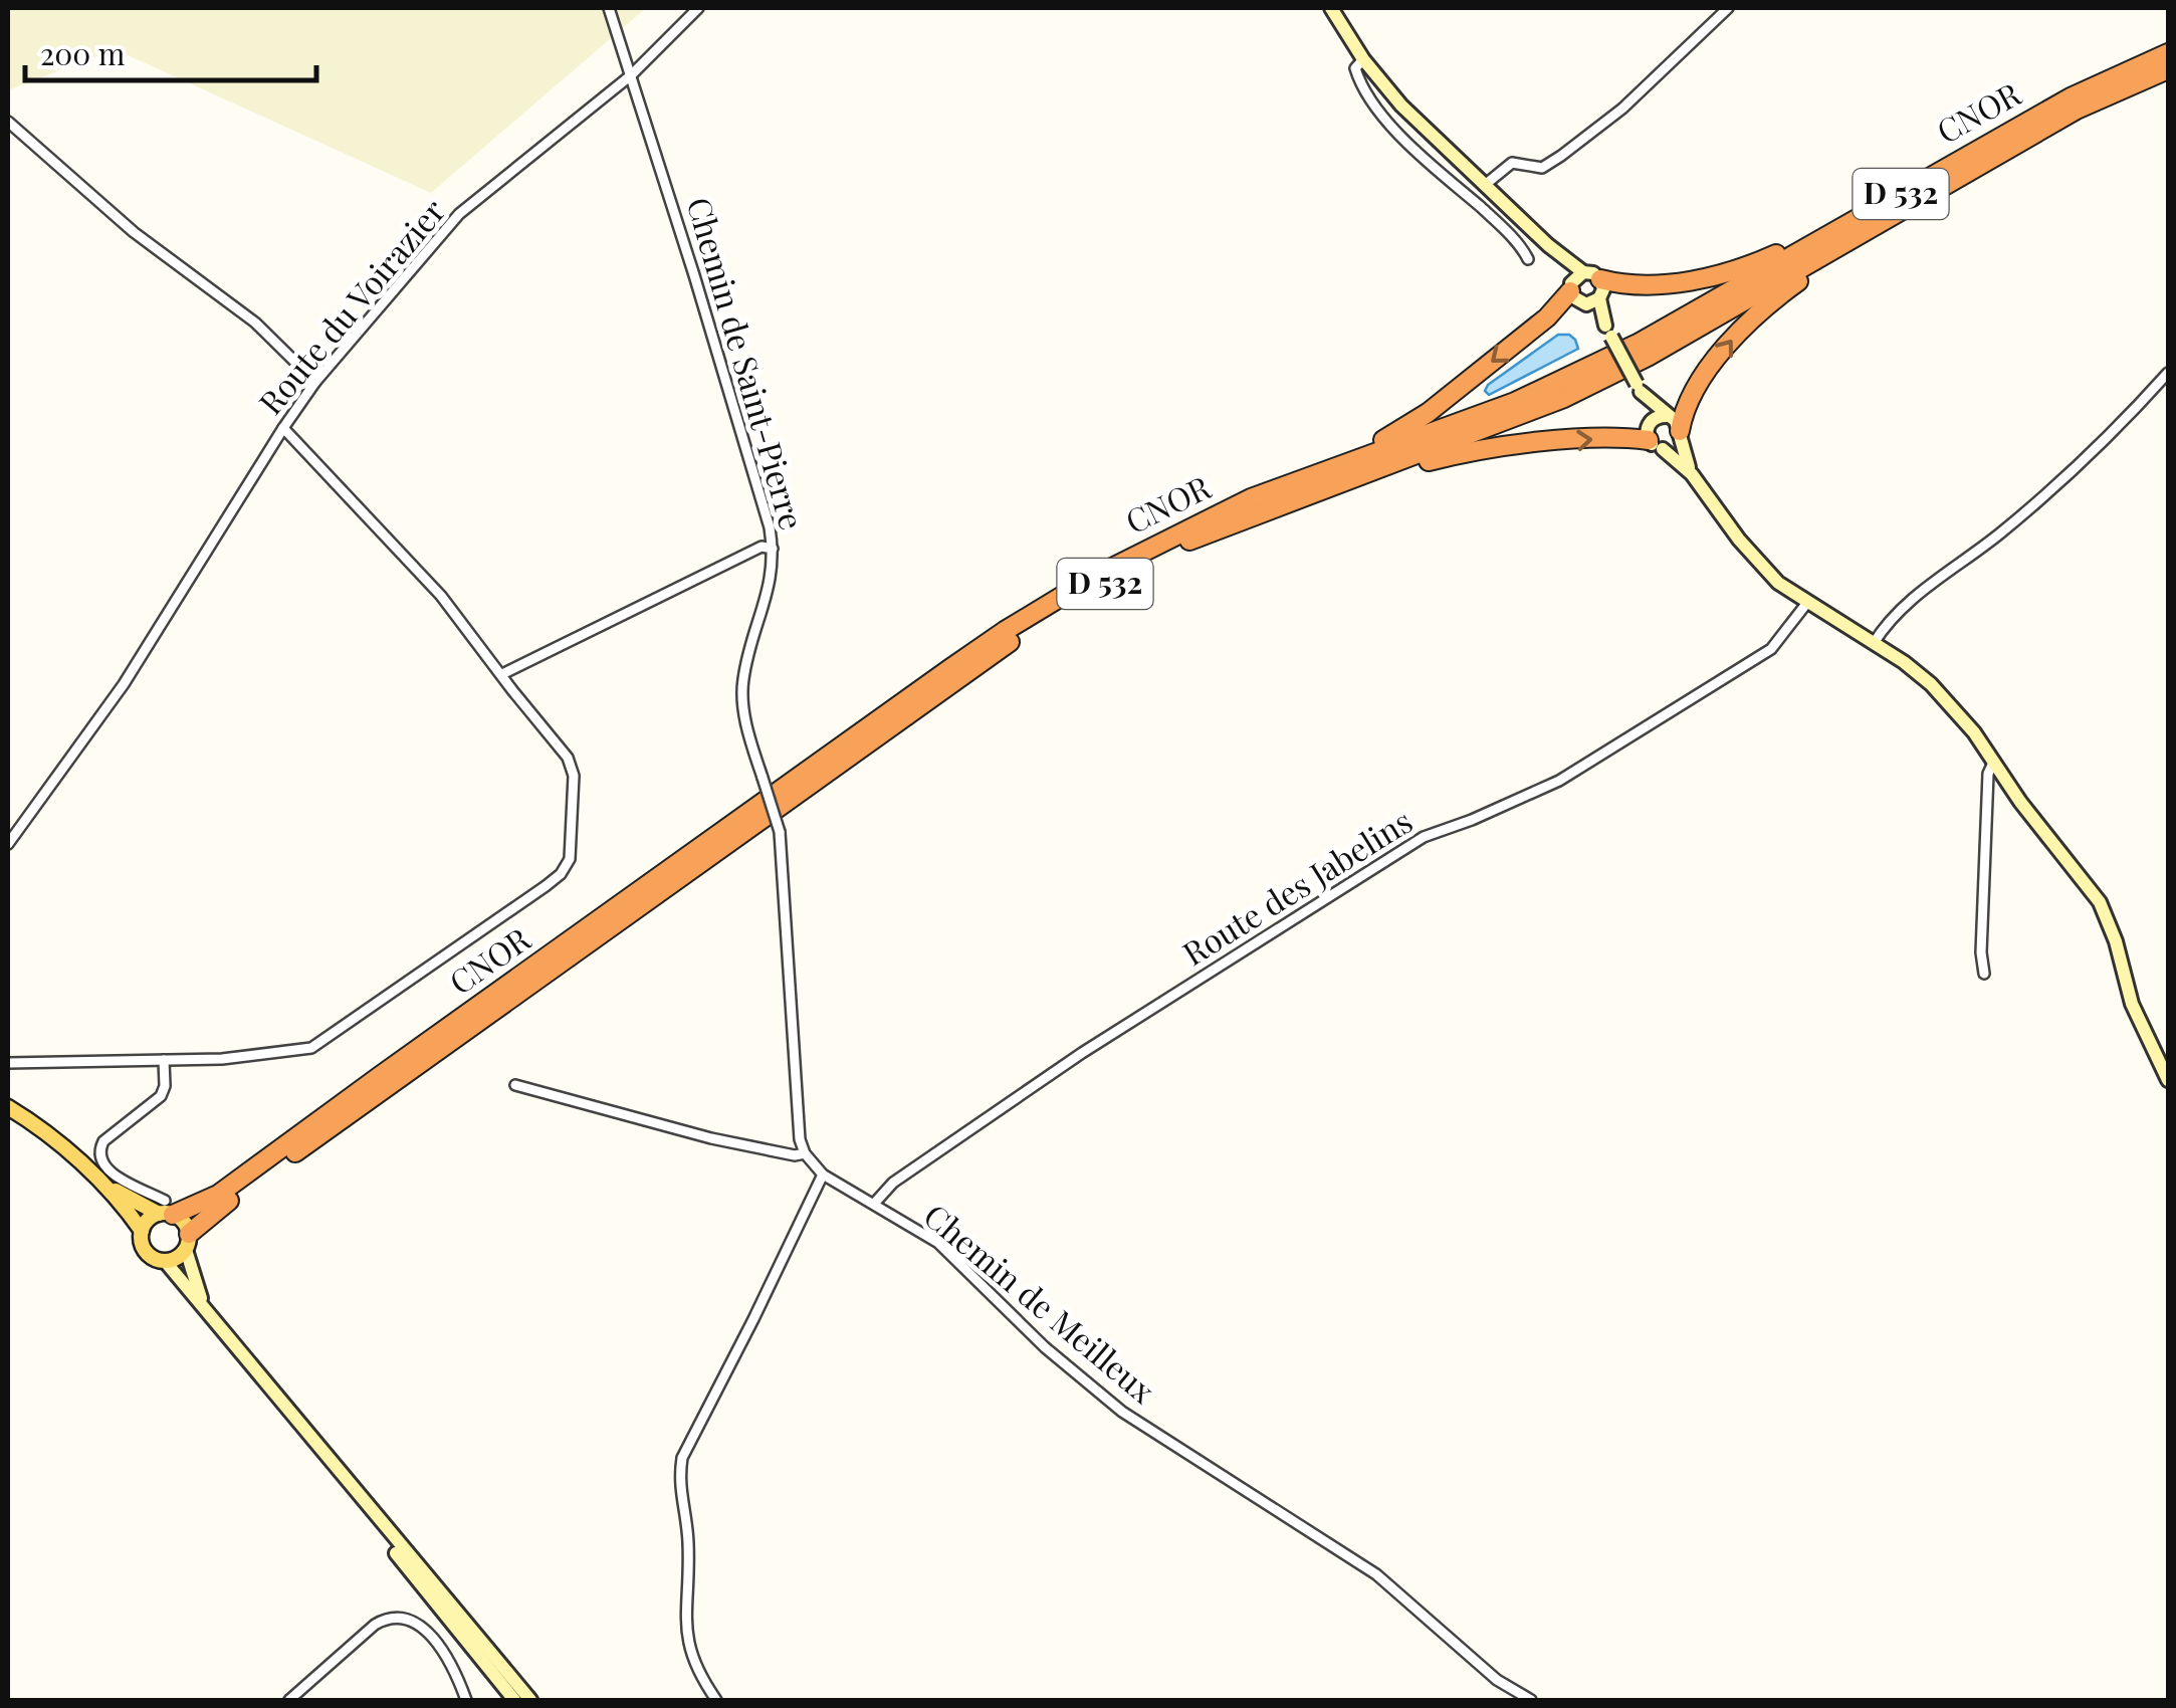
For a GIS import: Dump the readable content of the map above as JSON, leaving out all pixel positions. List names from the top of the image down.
{
  "streets": {
    "highway": ["CNOR", "D 532"],
    "street": [
      "Route du Voirazier",
      "Chemin de Saint-Pierre",
      "Route des Jabelins",
      "Chemin de Meilleux"
    ]
  },
  "crossings": [
    ["Route du Voirazier", "Chemin de Saint-Pierre"],
    ["Chemin de Saint-Pierre", "Chemin de Meilleux"],
    ["Route des Jabelins", "Chemin de Meilleux"]
  ],
  "scale_bar": "200 m"
}
